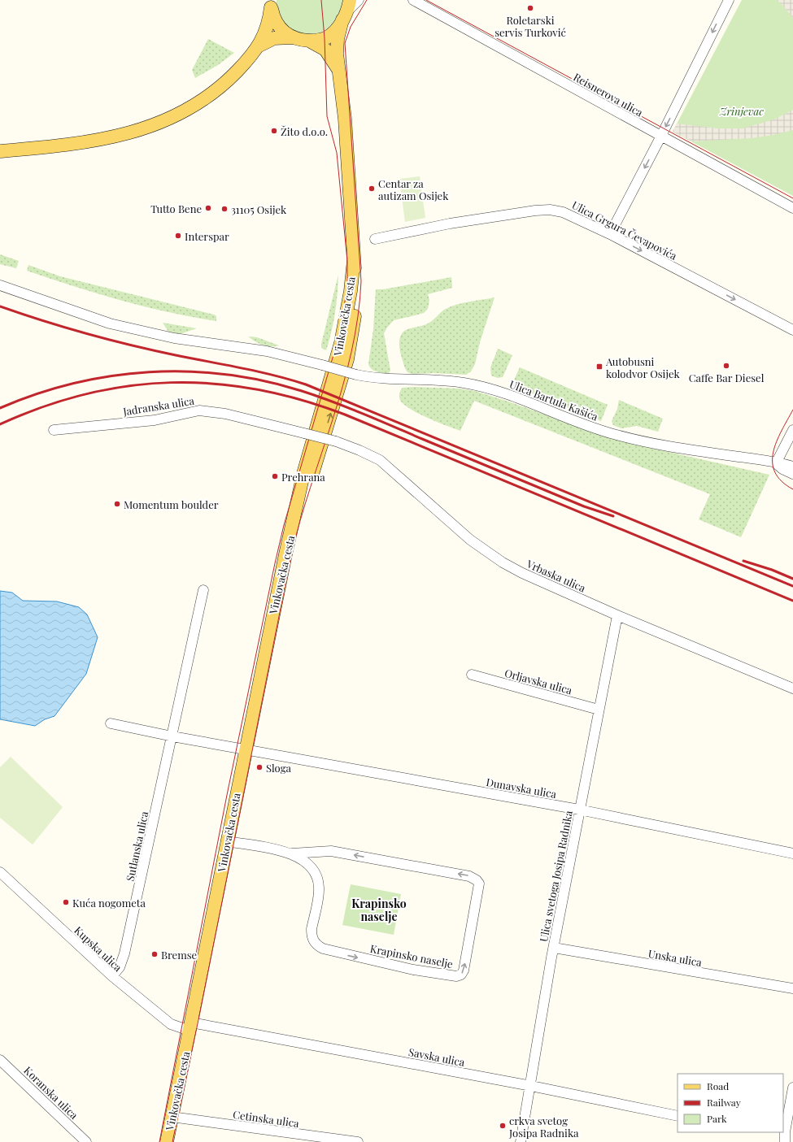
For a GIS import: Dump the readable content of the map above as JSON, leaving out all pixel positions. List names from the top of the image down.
{
  "streets": {
    "main road": ["Vinkovačka cesta"],
    "street": [
      "Reisnerova ulica",
      "Ulica Grgura Čevapovića",
      "Ulica Bartula Kašića",
      "Jadranska ulica",
      "Vrbaska ulica",
      "Orljavska ulica",
      "Dunavska ulica",
      "Sutlanska ulica",
      "Ulica svetoga Josipa Radnika",
      "Kupska ulica",
      "Krapinsko naselje",
      "Unska ulica",
      "Savska ulica",
      "Koranska ulica",
      "Cetinska ulica"
    ]
  },
  "crossings": [
    ["Vinkovačka cesta", "Dunavska ulica"],
    ["Vinkovačka cesta", "Kupska ulica"],
    ["Vinkovačka cesta", "Krapinsko naselje"],
    ["Vinkovačka cesta", "Savska ulica"],
    ["Vinkovačka cesta", "Cetinska ulica"],
    ["Jadranska ulica", "Vrbaska ulica"],
    ["Vrbaska ulica", "Ulica svetoga Josipa Radnika"],
    ["Orljavska ulica", "Ulica svetoga Josipa Radnika"],
    ["Dunavska ulica", "Ulica svetoga Josipa Radnika"],
    ["Sutlanska ulica", "Kupska ulica"],
    ["Ulica svetoga Josipa Radnika", "Unska ulica"],
    ["Ulica svetoga Josipa Radnika", "Savska ulica"],
    ["Kupska ulica", "Savska ulica"]
  ],
  "one_way": ["Ulica Grgura Čevapovića"],
  "districts": ["Krapinsko naselje"],
  "parks": ["Zrinjevac"],
  "places": {
    "other": [
      "Roletarski servis Turković",
      "Žito d.o.o.",
      "Centar za autizam Osijek",
      "Tutto Bene",
      "31105 Osijek",
      "Interspar",
      "Caffe Bar Diesel",
      "Prehrana",
      "Momentum boulder",
      "Sloga",
      "Kuća nogometa",
      "Bremse",
      "crkva svetog Josipa Radnika"
    ],
    "transit": ["Autobusni kolodvor Osijek"]
  },
  "legend": ["Road", "Railway", "Park"]
}
